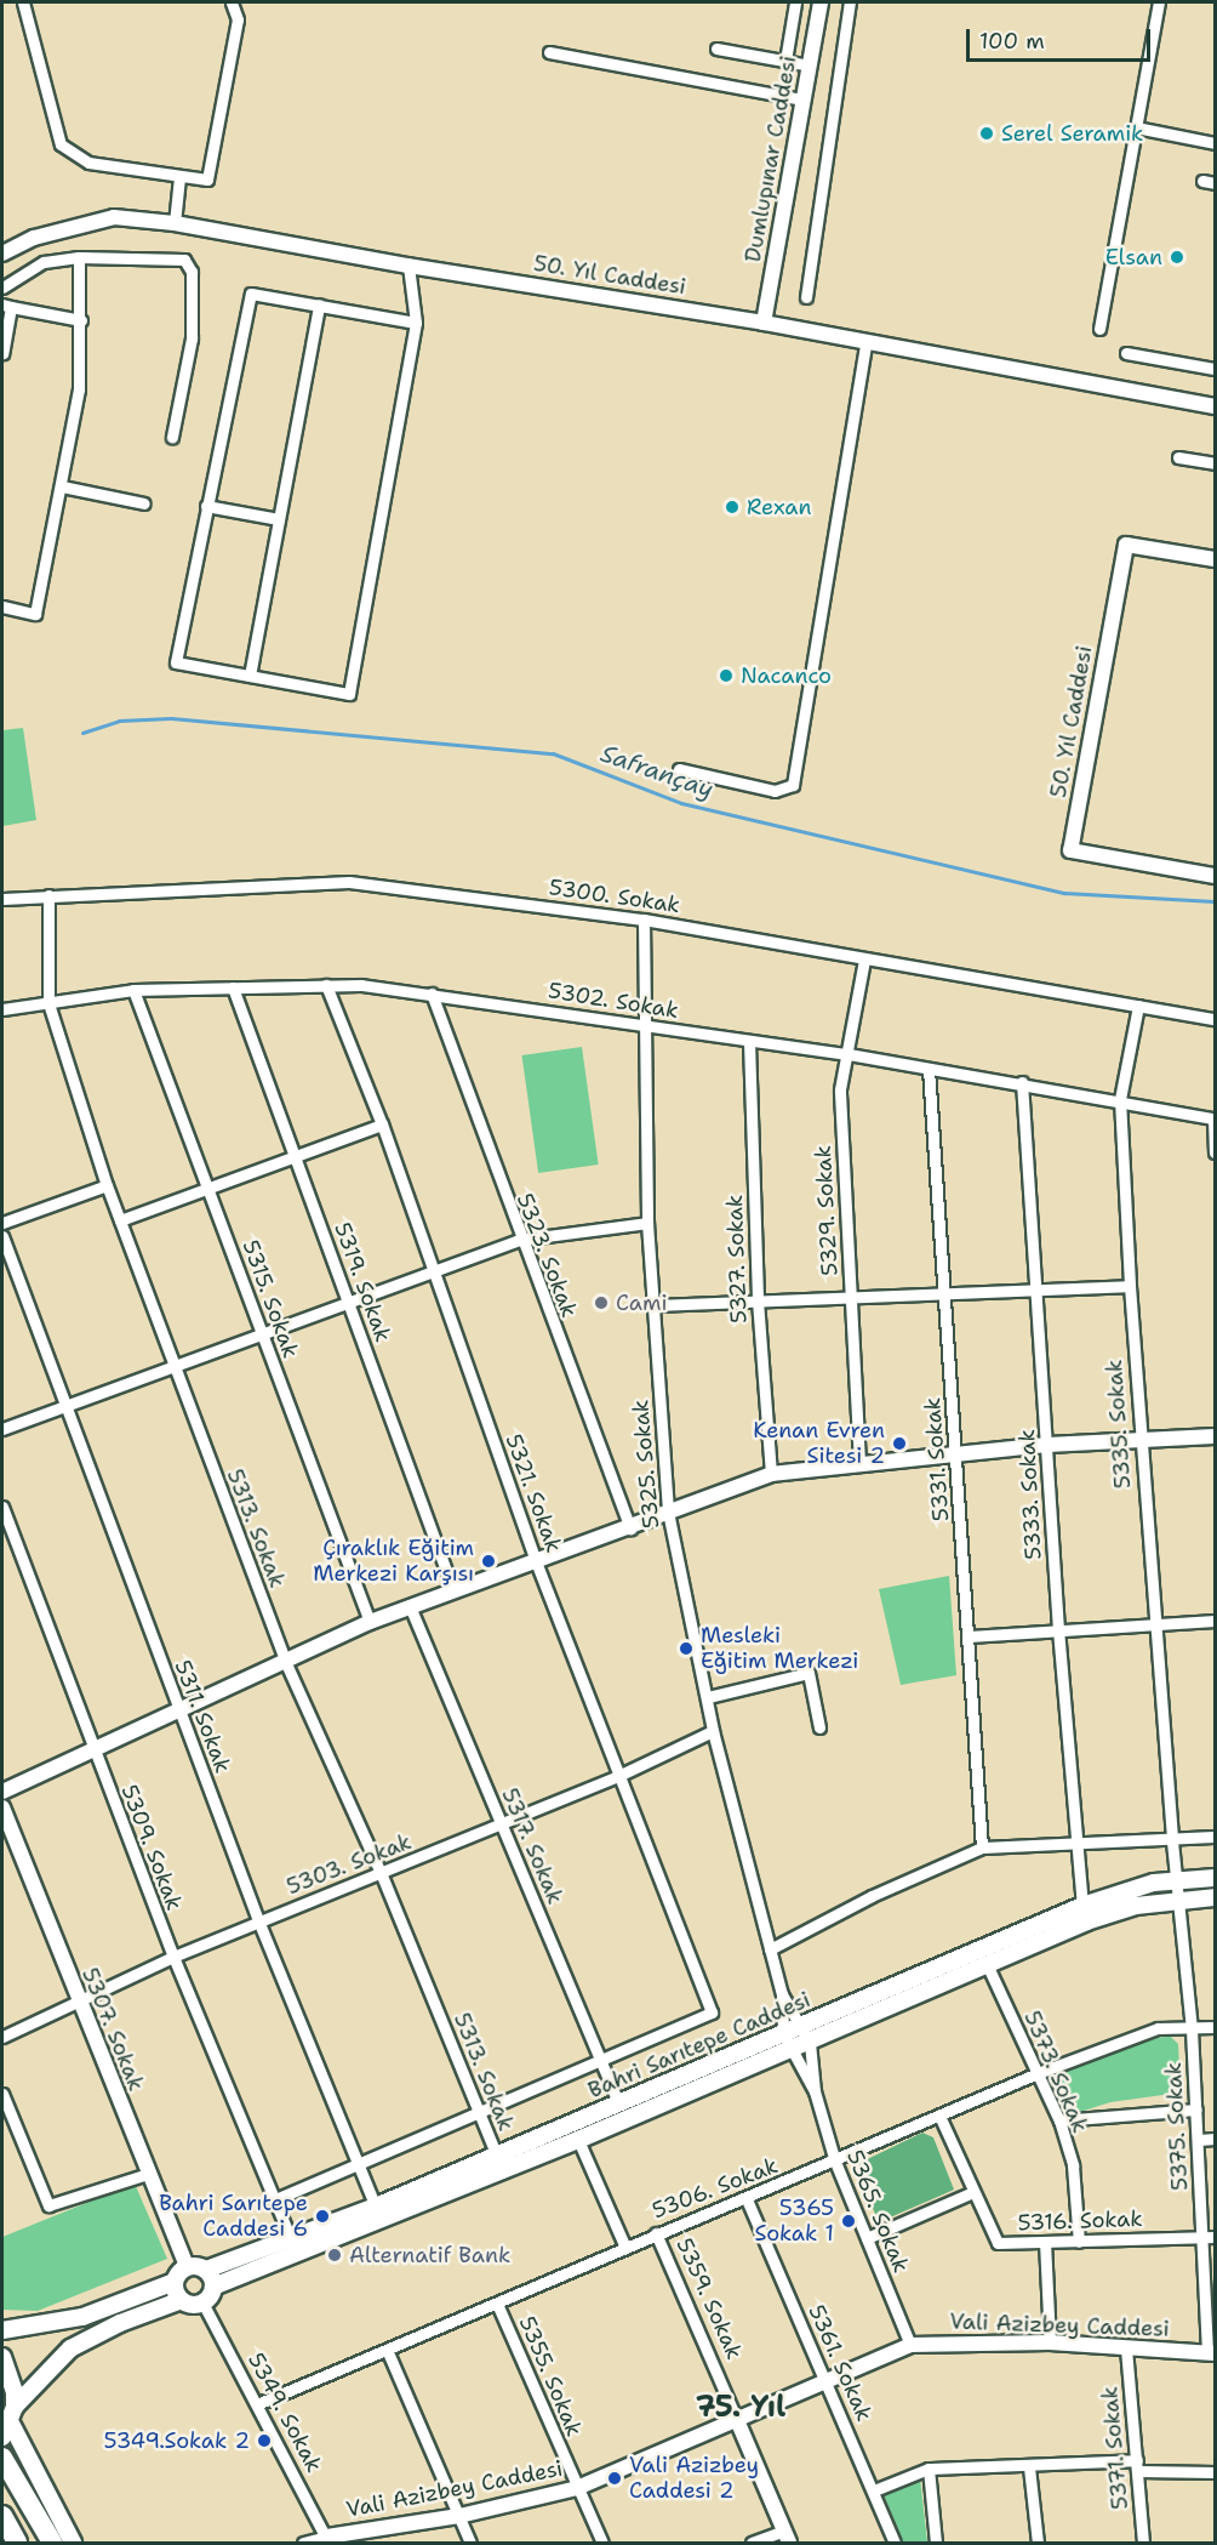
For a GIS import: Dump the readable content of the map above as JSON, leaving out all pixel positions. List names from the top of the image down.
{
  "streets": {
    "main road": ["Bahri Sarıtepe Caddesi"],
    "street": [
      "Dumlupınar Caddesi",
      "50. Yıl Caddesi",
      "5300. Sokak",
      "5302. Sokak",
      "5329. Sokak",
      "5323. Sokak",
      "5327. Sokak",
      "5319. Sokak",
      "5315. Sokak",
      "5335. Sokak",
      "5331. Sokak",
      "5325. Sokak",
      "5321. Sokak",
      "5333. Sokak",
      "5313. Sokak",
      "5311. Sokak",
      "5317. Sokak",
      "5309. Sokak",
      "5303. Sokak",
      "5307. Sokak",
      "5373. Sokak",
      "5375. Sokak",
      "5306. Sokak",
      "5365. Sokak",
      "5316. Sokak",
      "5359. Sokak",
      "Vali Azizbey Caddesi",
      "5361. Sokak",
      "5355. Sokak",
      "5349. Sokak",
      "5371. Sokak"
    ]
  },
  "crossings": [
    ["Dumlupınar Caddesi", "50. Yıl Caddesi"],
    ["5300. Sokak", "5329. Sokak"],
    ["5300. Sokak", "5335. Sokak"],
    ["5300. Sokak", "5325. Sokak"],
    ["5300. Sokak", "5313. Sokak"],
    ["5302. Sokak", "5329. Sokak"],
    ["5302. Sokak", "5323. Sokak"],
    ["5302. Sokak", "5327. Sokak"],
    ["5302. Sokak", "5319. Sokak"],
    ["5302. Sokak", "5315. Sokak"],
    ["5302. Sokak", "5335. Sokak"],
    ["5302. Sokak", "5331. Sokak"],
    ["5302. Sokak", "5325. Sokak"],
    ["5302. Sokak", "5321. Sokak"],
    ["5302. Sokak", "5333. Sokak"],
    ["5302. Sokak", "5313. Sokak"],
    ["5335. Sokak", "Bahri Sarıtepe Caddesi"],
    ["5335. Sokak", "5375. Sokak"],
    ["5325. Sokak", "5303. Sokak"],
    ["5321. Sokak", "5317. Sokak"],
    ["5321. Sokak", "5303. Sokak"],
    ["5333. Sokak", "Bahri Sarıtepe Caddesi"],
    ["5313. Sokak", "5303. Sokak"],
    ["5313. Sokak", "Bahri Sarıtepe Caddesi"],
    ["5311. Sokak", "5303. Sokak"],
    ["5311. Sokak", "Bahri Sarıtepe Caddesi"],
    ["5317. Sokak", "5303. Sokak"],
    ["5317. Sokak", "Bahri Sarıtepe Caddesi"],
    ["5309. Sokak", "5303. Sokak"],
    ["5309. Sokak", "Bahri Sarıtepe Caddesi"],
    ["5303. Sokak", "5307. Sokak"],
    ["5307. Sokak", "Bahri Sarıtepe Caddesi"],
    ["5307. Sokak", "5349. Sokak"],
    ["Bahri Sarıtepe Caddesi", "5373. Sokak"],
    ["Bahri Sarıtepe Caddesi", "5375. Sokak"],
    ["Bahri Sarıtepe Caddesi", "5349. Sokak"],
    ["5373. Sokak", "5306. Sokak"],
    ["5373. Sokak", "5316. Sokak"],
    ["5375. Sokak", "5306. Sokak"],
    ["5375. Sokak", "5316. Sokak"],
    ["5375. Sokak", "Vali Azizbey Caddesi"],
    ["5306. Sokak", "5365. Sokak"],
    ["5306. Sokak", "5316. Sokak"],
    ["5306. Sokak", "5359. Sokak"],
    ["5306. Sokak", "5361. Sokak"],
    ["5306. Sokak", "5355. Sokak"],
    ["5306. Sokak", "5349. Sokak"],
    ["5365. Sokak", "Vali Azizbey Caddesi"],
    ["5359. Sokak", "Vali Azizbey Caddesi"],
    ["Vali Azizbey Caddesi", "5361. Sokak"],
    ["Vali Azizbey Caddesi", "5355. Sokak"],
    ["Vali Azizbey Caddesi", "5349. Sokak"],
    ["Vali Azizbey Caddesi", "5371. Sokak"]
  ],
  "districts": ["75. Yıl"],
  "water": ["Safrançay"],
  "places": [
    "Serel Seramik",
    "Elsan",
    "Rexan",
    "Nacanco",
    "Cami",
    "Kenan Evren Sitesi 2",
    "Çıraklık Eğitim Merkezi Karşısı",
    "Mesleki Eğitim Merkezi",
    "Bahri Sarıtepe Caddesi 6",
    "5365 Sokak 1",
    "Alternatif Bank",
    "5349.Sokak 2",
    "Vali Azizbey Caddesi 2"
  ],
  "scale_bar": "100 m"
}
